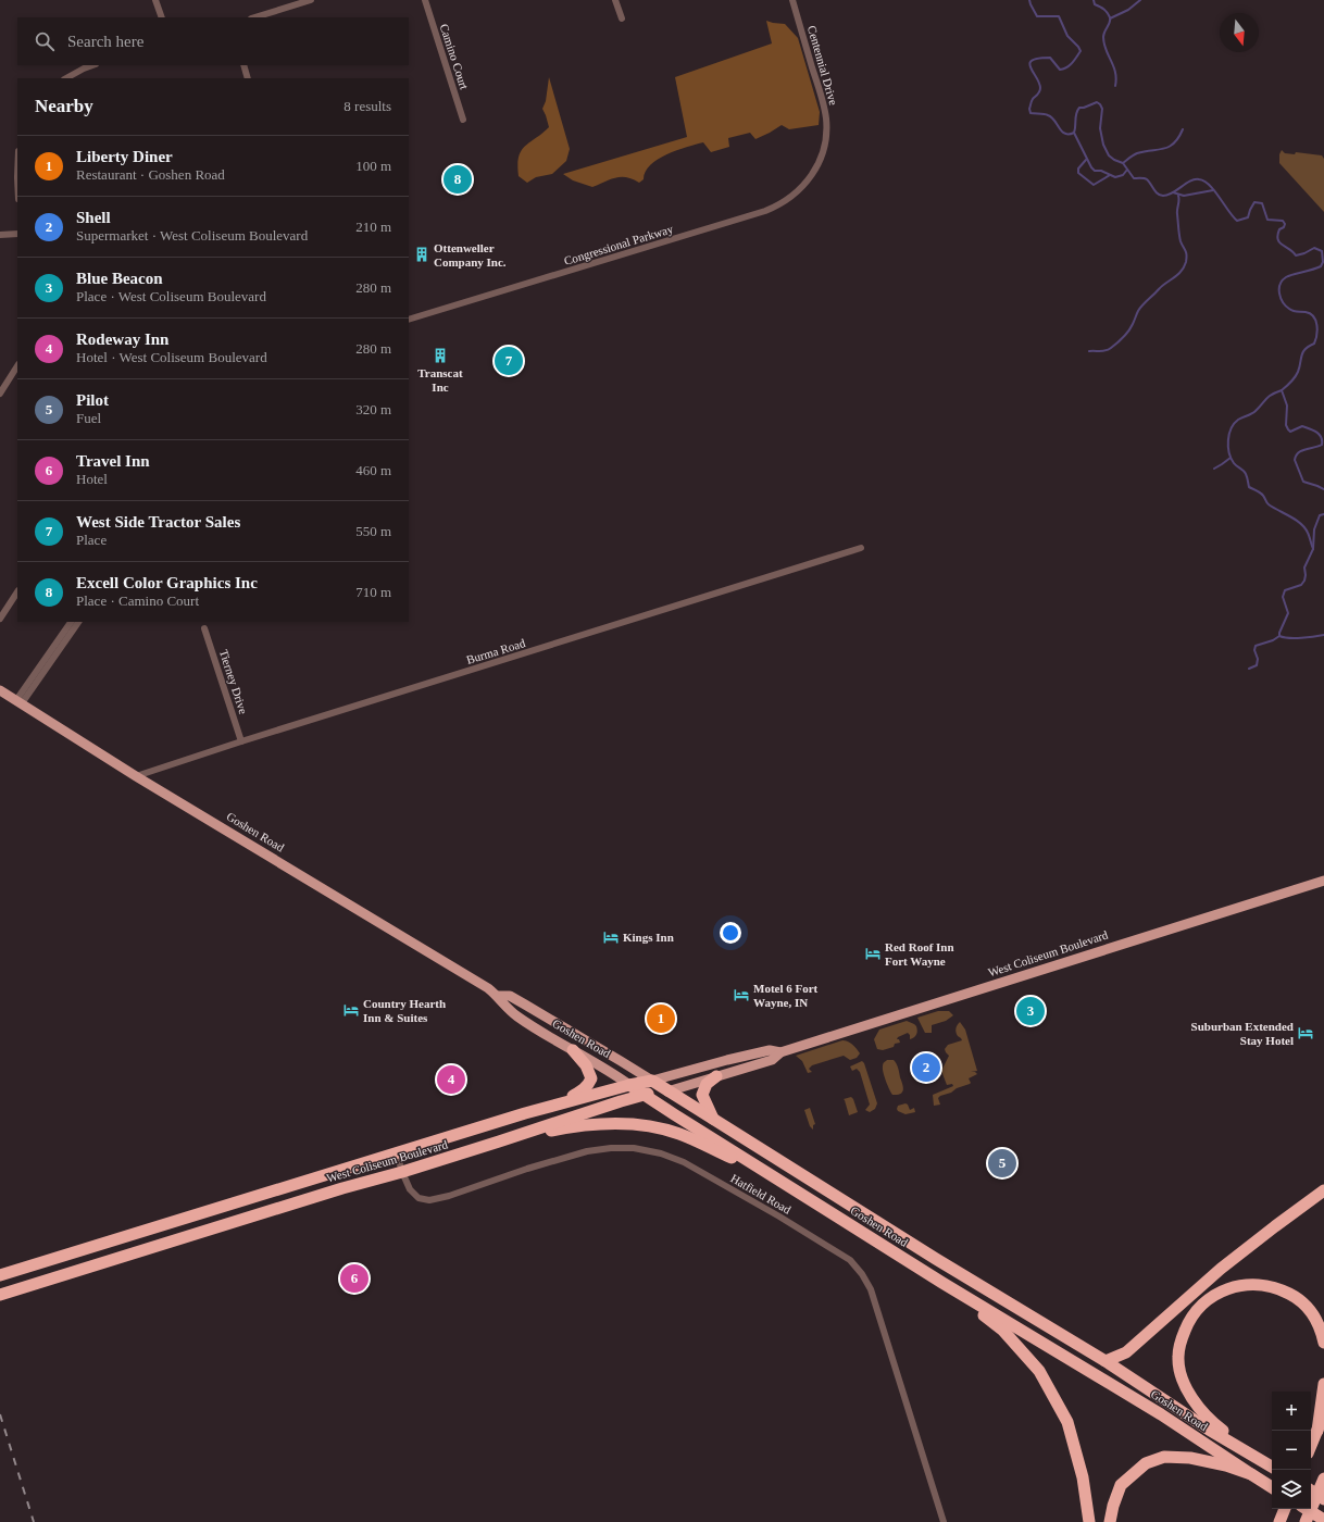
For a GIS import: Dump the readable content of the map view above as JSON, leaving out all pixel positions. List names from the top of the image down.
{
  "streets": {
    "highway": ["Goshen Road", "West Coliseum Boulevard"],
    "street": [
      "Camino Court",
      "Centennial Drive",
      "Congressional Parkway",
      "Burma Road",
      "Tierney Drive",
      "Hatfield Road"
    ]
  },
  "crossings": [
    ["Centennial Drive", "Congressional Parkway"],
    ["Burma Road", "Tierney Drive"],
    ["Burma Road", "Goshen Road"],
    ["Goshen Road", "West Coliseum Boulevard"],
    ["West Coliseum Boulevard", "Hatfield Road"]
  ],
  "places": {
    "building": ["Ottenweller Company Inc.", "Transcat Inc"],
    "hotel": [
      "Kings Inn",
      "Red Roof Inn Fort Wayne",
      "Motel 6 Fort Wayne, IN",
      "Country Hearth Inn & Suites",
      "Suburban Extended Stay Hotel"
    ]
  },
  "north": "bottom",
  "page": {
    "search": "Search here",
    "heading": ["Nearby", "8 results"],
    "list": [
      {
        "mark": "1",
        "name": "Liberty Diner",
        "note": "Restaurant · Goshen Road",
        "value": "100 m"
      },
      {
        "mark": "2",
        "name": "Shell",
        "note": "Supermarket · West Coliseum Boulevard",
        "value": "210 m"
      },
      {
        "mark": "3",
        "name": "Blue Beacon",
        "note": "Place · West Coliseum Boulevard",
        "value": "280 m"
      },
      {
        "mark": "4",
        "name": "Rodeway Inn",
        "note": "Hotel · West Coliseum Boulevard",
        "value": "280 m"
      },
      {
        "mark": "5",
        "name": "Pilot",
        "note": "Fuel",
        "value": "320 m"
      },
      {
        "mark": "6",
        "name": "Travel Inn",
        "note": "Hotel",
        "value": "460 m"
      },
      {
        "mark": "7",
        "name": "West Side Tractor Sales",
        "note": "Place",
        "value": "550 m"
      },
      {
        "mark": "8",
        "name": "Excell Color Graphics Inc",
        "note": "Place · Camino Court",
        "value": "710 m"
      }
    ],
    "pins": [
      "8",
      "7",
      "3",
      "1",
      "2",
      "4",
      "5",
      "6"
    ],
    "map_buttons": ["+", "−"]
  }
}
